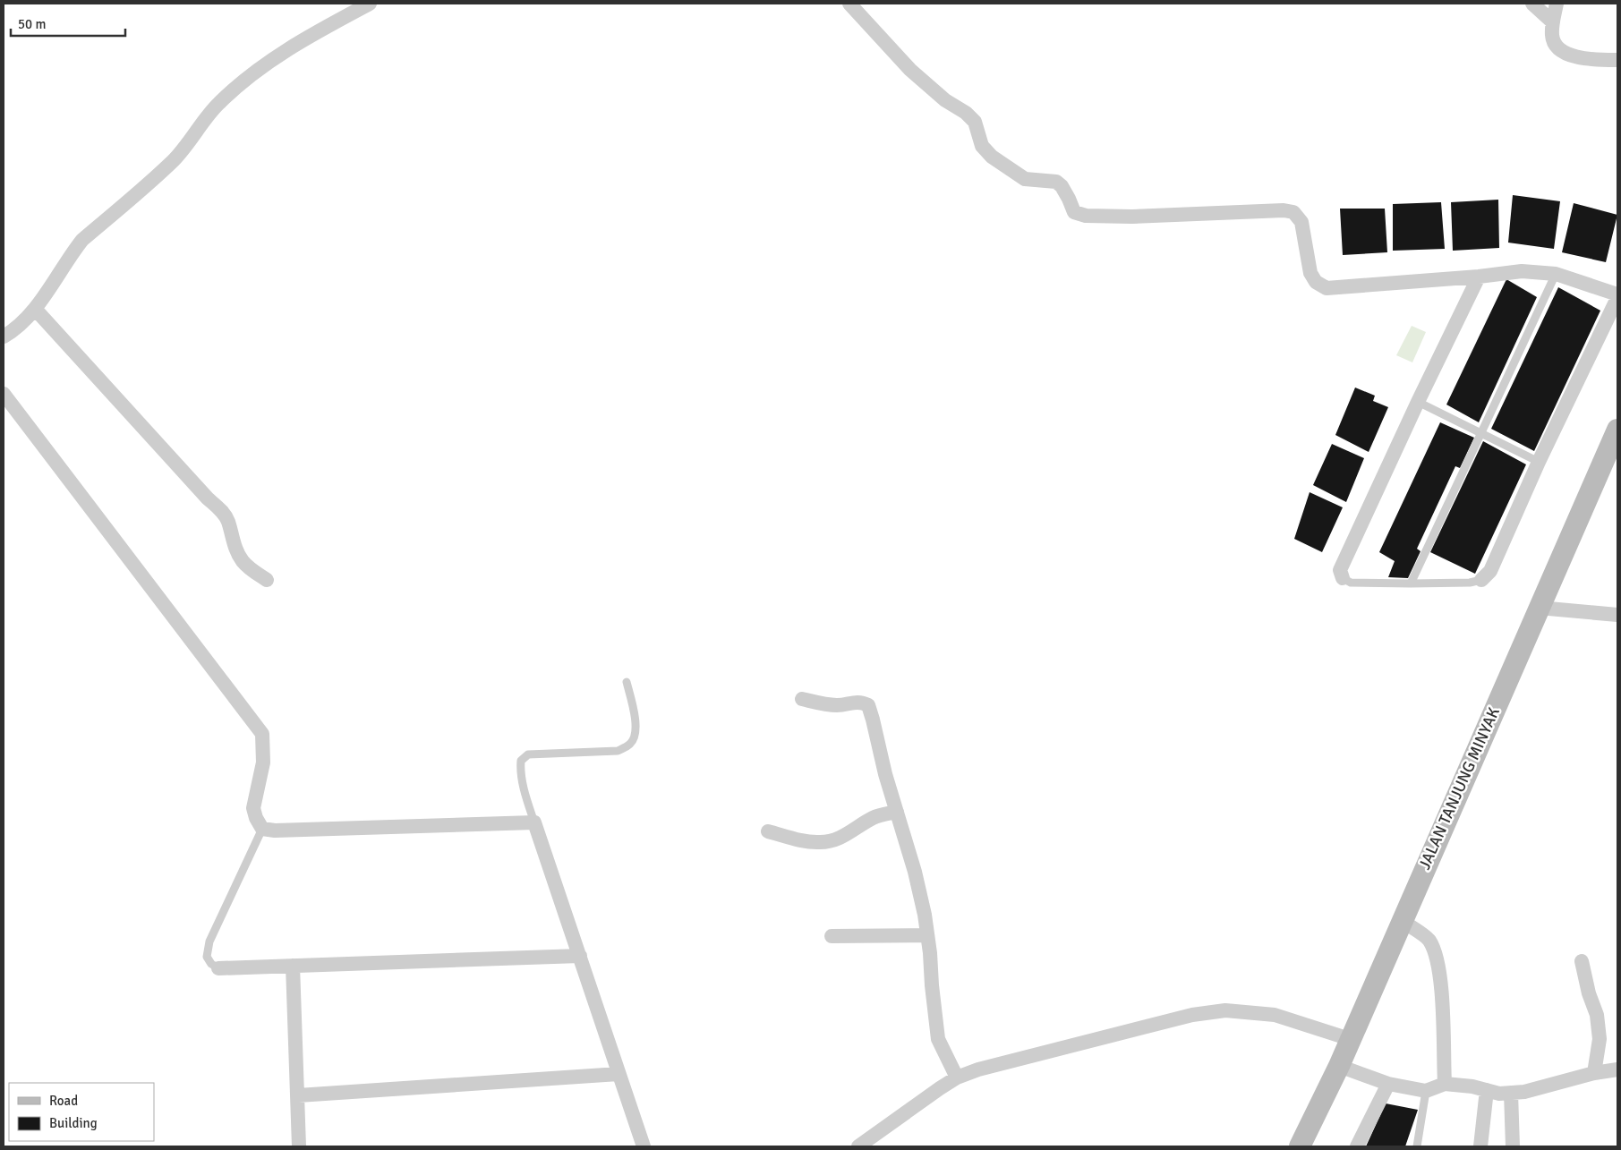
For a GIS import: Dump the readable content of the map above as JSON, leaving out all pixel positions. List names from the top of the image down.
{
  "streets": {
    "main road": ["JALAN TANJUNG MINYAK"]
  },
  "legend": ["Road", "Building"],
  "scale_bar": "50 m"
}
